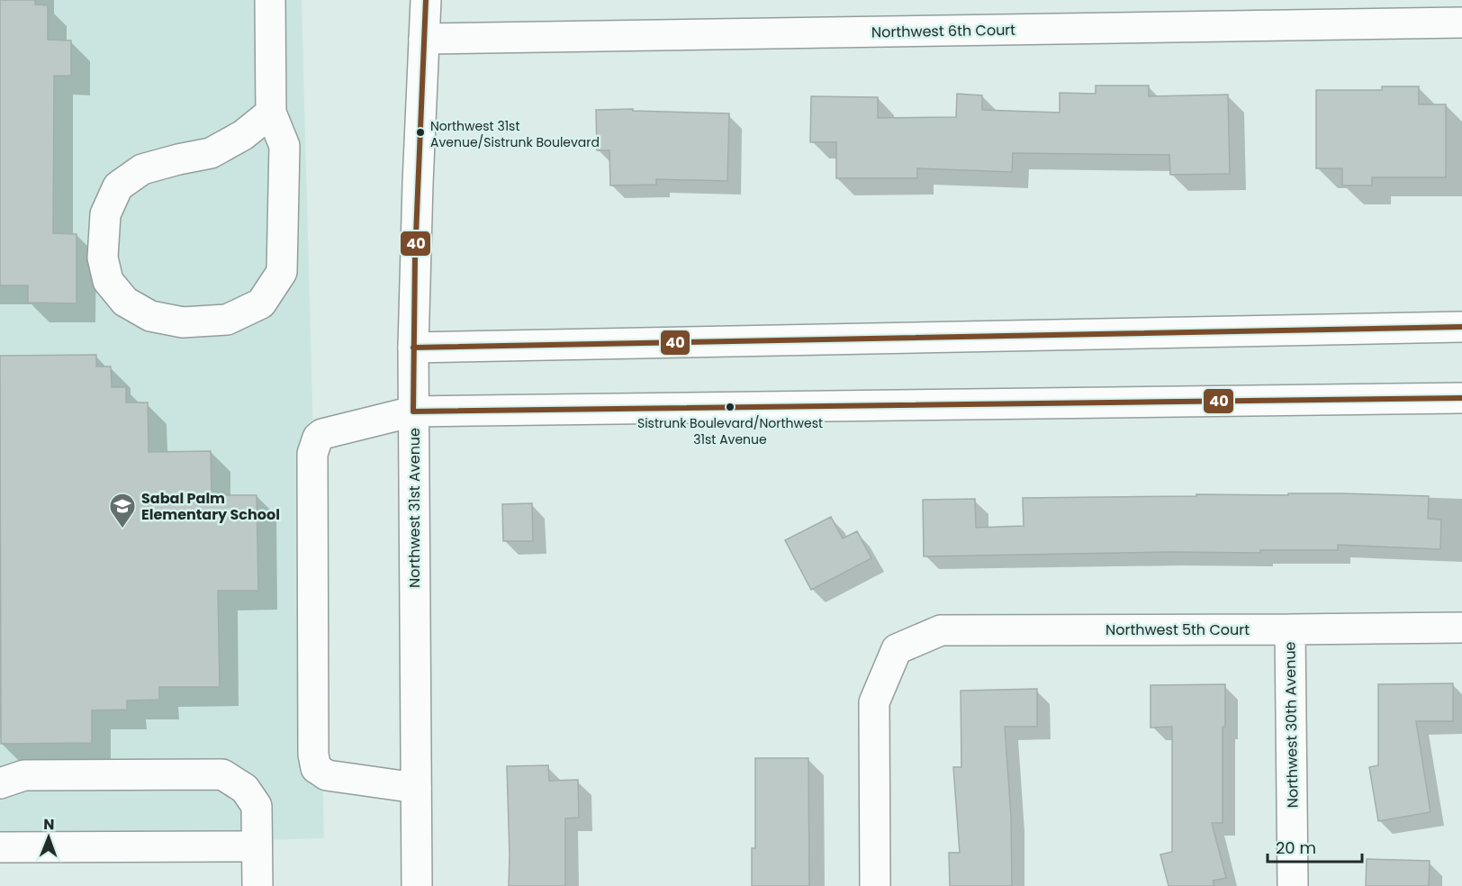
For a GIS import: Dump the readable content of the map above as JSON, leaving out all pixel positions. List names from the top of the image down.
{
  "streets": {
    "street": [
      "Northwest 6th Court",
      "Northwest 31st Avenue",
      "Northwest 5th Court",
      "Northwest 30th Avenue"
    ]
  },
  "crossings": [
    ["Northwest 6th Court", "Northwest 31st Avenue"],
    ["Northwest 5th Court", "Northwest 30th Avenue"]
  ],
  "places": {
    "other": ["Northwest 31st Avenue/Sistrunk Boulevard", "Sistrunk Boulevard/Northwest 31st Avenue"],
    "school or university": ["Sabal Palm Elementary School"]
  },
  "lines": ["transit line 40"],
  "scale_bar": "20 m",
  "north": "top"
}
